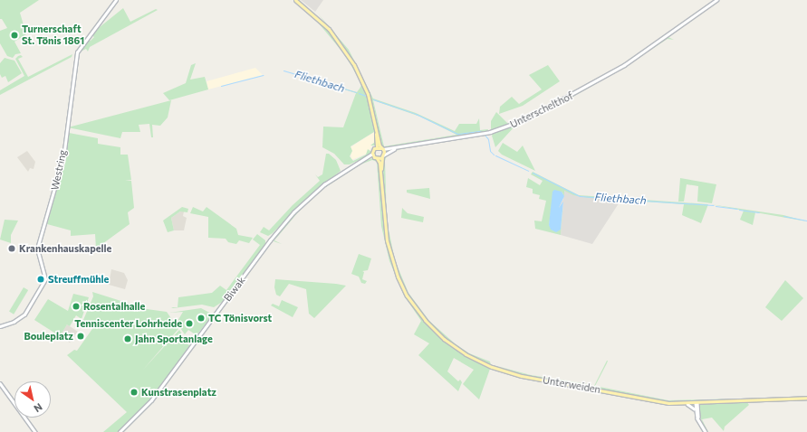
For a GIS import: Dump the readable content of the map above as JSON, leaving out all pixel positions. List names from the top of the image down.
{
  "streets": {
    "main road": ["Unterweiden"],
    "street": ["Unterschelthof", "Westring", "Biwak"]
  },
  "water": ["Fliethbach"],
  "places": [
    "Turnerschaft St. Tönis 1861",
    "Krankenhauskapelle",
    "Streuffmühle",
    "Rosentalhalle",
    "TC Tönisvorst",
    "Tenniscenter Lohrheide",
    "Bouleplatz",
    "Jahn Sportanlage",
    "Kunstrasenplatz"
  ],
  "north": "bottom right"
}
